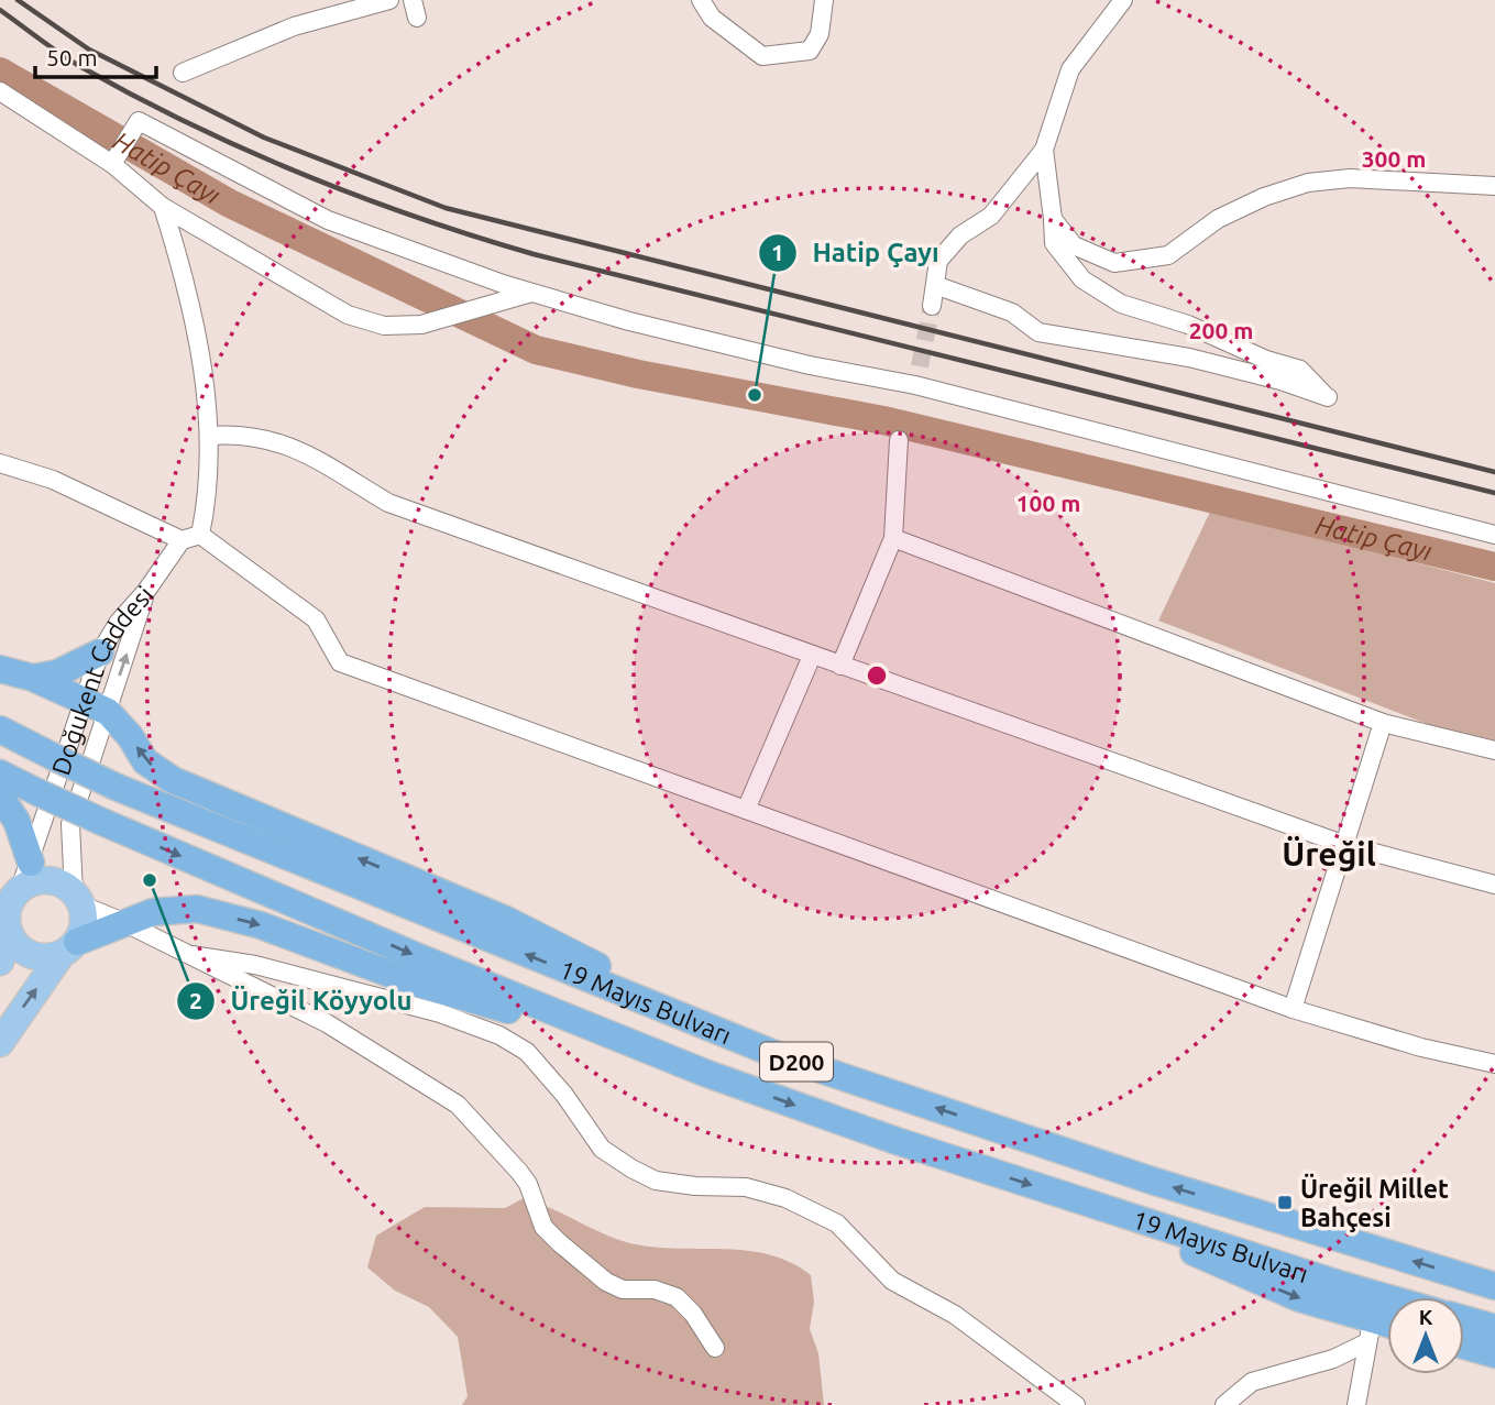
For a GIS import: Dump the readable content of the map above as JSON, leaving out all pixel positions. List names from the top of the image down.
{
  "streets": {
    "highway": ["19 Mayıs Bulvarı", "D200"],
    "street": ["Doğukent Caddesi"]
  },
  "districts": ["Üreğil"],
  "water": ["Hatip Çayı"],
  "places": {
    "other": ["Hatip Çayı", "Üreğil Köyyolu"],
    "transit": ["Üreğil Millet Bahçesi"]
  },
  "scale_bar": "50 m",
  "north": "top",
  "rings": ["300 m", "200 m", "100 m"]
}
